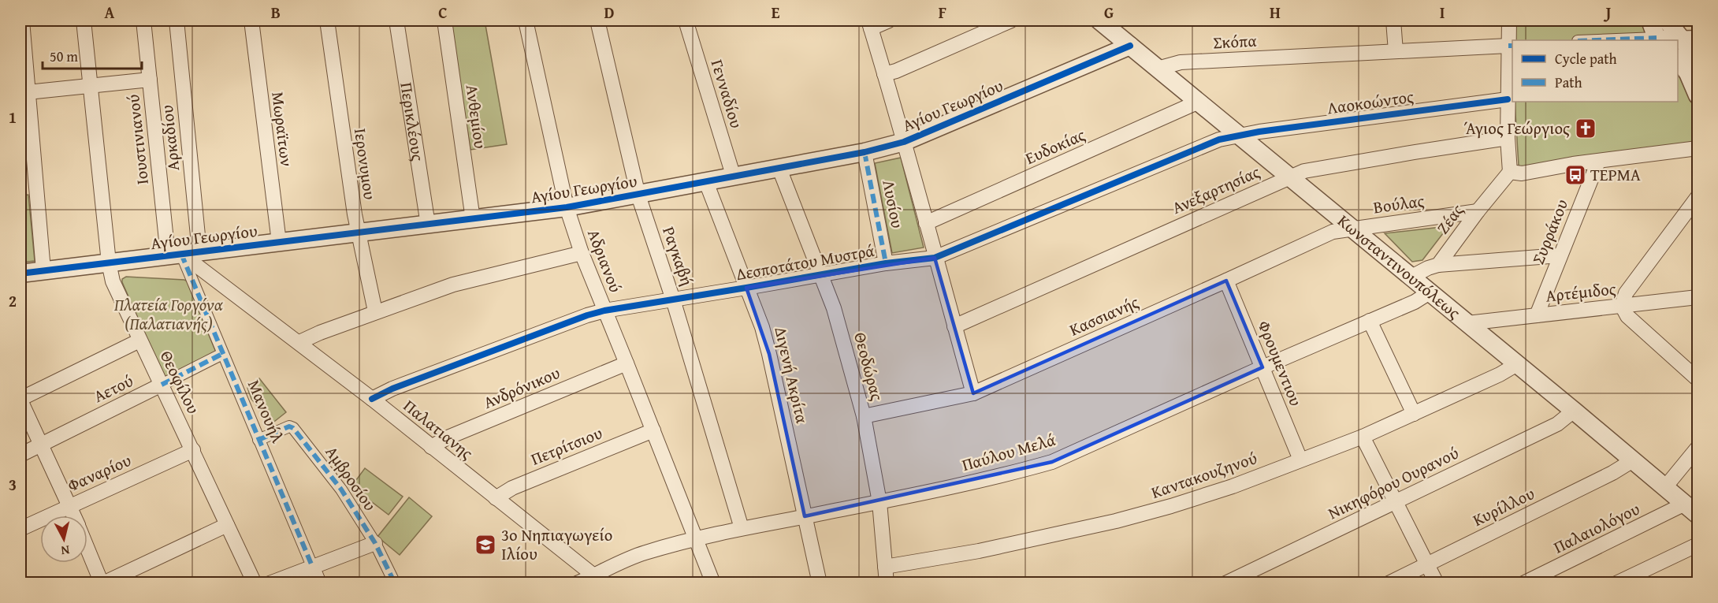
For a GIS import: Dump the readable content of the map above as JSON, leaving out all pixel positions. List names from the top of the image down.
{
  "streets": {
    "street": [
      "Σκόπα",
      "Γενναδίου",
      "Λαοκοώντος",
      "Αγίου Γεωργίου",
      "Ανθεμίου",
      "Περικλέους",
      "Μωραϊτων",
      "Αρκαδίου",
      "Ιουστινιανού",
      "Ευδοκίας",
      "Ιερονυμου",
      "Ανεξαρτησίας",
      "Λυσίου",
      "Βούλας",
      "Ζέας",
      "Συρράκου",
      "Ραγκαβή",
      "Αδριανού",
      "Δεσποτάτου Μυστρά",
      "Κωνσταντινουπόλεως",
      "Αρτέμιδος",
      "Κασσιανής",
      "Φρουμεντιου",
      "Θεοδώρας",
      "Διγενή Ακρίτα",
      "Θεοφίλου",
      "Ανδρόνικου",
      "Αετού",
      "Μανουήλ",
      "Παλατιανης",
      "Πετρίτσιου",
      "Παύλου Μελά",
      "Φαναρίου",
      "Καντακουζηνού",
      "Αμβροσίου",
      "Νικηφόρου Ουρανού",
      "Κυρίλλου",
      "Παλαιολόγου"
    ]
  },
  "crossings": [
    ["Σκόπα", "Κωνσταντινουπόλεως"],
    ["Γενναδίου", "Αγίου Γεωργίου"],
    ["Λαοκοώντος", "Δεσποτάτου Μυστρά"],
    ["Λαοκοώντος", "Κωνσταντινουπόλεως"],
    ["Αγίου Γεωργίου", "Ανθεμίου"],
    ["Αγίου Γεωργίου", "Περικλέους"],
    ["Αγίου Γεωργίου", "Μωραϊτων"],
    ["Αγίου Γεωργίου", "Αρκαδίου"],
    ["Αγίου Γεωργίου", "Ιουστινιανού"],
    ["Αγίου Γεωργίου", "Ιερονυμου"],
    ["Αγίου Γεωργίου", "Λυσίου"],
    ["Αγίου Γεωργίου", "Ραγκαβή"],
    ["Αγίου Γεωργίου", "Αδριανού"],
    ["Αγίου Γεωργίου", "Κωνσταντινουπόλεως"],
    ["Αγίου Γεωργίου", "Θεοδώρας"],
    ["Αγίου Γεωργίου", "Διγενή Ακρίτα"],
    ["Αγίου Γεωργίου", "Θεοφίλου"],
    ["Αγίου Γεωργίου", "Μανουήλ"],
    ["Αγίου Γεωργίου", "Παλατιανης"],
    ["Ιουστινιανού", "Μανουήλ"],
    ["Ιουστινιανού", "Παλατιανης"],
    ["Ευδοκίας", "Κωνσταντινουπόλεως"],
    ["Ανεξαρτησίας", "Κωνσταντινουπόλεως"],
    ["Λυσίου", "Δεσποτάτου Μυστρά"],
    ["Βούλας", "Ζέας"],
    ["Βούλας", "Κωνσταντινουπόλεως"],
    ["Βούλας", "Κασσιανής"],
    ["Συρράκου", "Αρτέμιδος"],
    ["Ραγκαβή", "Δεσποτάτου Μυστρά"],
    ["Ραγκαβή", "Παύλου Μελά"],
    ["Αδριανού", "Δεσποτάτου Μυστρά"],
    ["Αδριανού", "Ανδρόνικου"],
    ["Αδριανού", "Πετρίτσιου"],
    ["Αδριανού", "Παύλου Μελά"],
    ["Δεσποτάτου Μυστρά", "Κωνσταντινουπόλεως"],
    ["Δεσποτάτου Μυστρά", "Θεοδώρας"],
    ["Δεσποτάτου Μυστρά", "Διγενή Ακρίτα"],
    ["Δεσποτάτου Μυστρά", "Παλατιανης"],
    ["Κωνσταντινουπόλεως", "Αρτέμιδος"],
    ["Κωνσταντινουπόλεως", "Κασσιανής"],
    ["Κωνσταντινουπόλεως", "Παύλου Μελά"],
    ["Κωνσταντινουπόλεως", "Καντακουζηνού"],
    ["Κωνσταντινουπόλεως", "Νικηφόρου Ουρανού"],
    ["Κωνσταντινουπόλεως", "Κυρίλλου"],
    ["Κωνσταντινουπόλεως", "Παλαιολόγου"],
    ["Κασσιανής", "Φρουμεντιου"],
    ["Κασσιανής", "Θεοδώρας"],
    ["Φρουμεντιου", "Παύλου Μελά"],
    ["Φρουμεντιου", "Καντακουζηνού"],
    ["Θεοδώρας", "Παύλου Μελά"],
    ["Θεοδώρας", "Καντακουζηνού"],
    ["Διγενή Ακρίτα", "Παύλου Μελά"],
    ["Θεοφίλου", "Αετού"],
    ["Θεοφίλου", "Φαναρίου"],
    ["Ανδρόνικου", "Παλατιανης"],
    ["Αετού", "Μανουήλ"],
    ["Μανουήλ", "Παλατιανης"],
    ["Μανουήλ", "Αμβροσίου"],
    ["Παλατιανης", "Πετρίτσιου"],
    ["Παλατιανης", "Παύλου Μελά"]
  ],
  "parks": ["Πλατεία Γοργόνα (Παλατιανής)"],
  "places": {
    "church": ["Άγιος Γεώργιος"],
    "bus stop": ["ΤΕΡΜΑ"],
    "school or university": ["3ο Νηπιαγωγείο Ιλίου"]
  },
  "legend": ["Cycle path", "Path"],
  "scale_bar": "50 m",
  "north": "bottom",
  "grid": {
    "columns": [
      "A",
      "B",
      "C",
      "D",
      "E",
      "F",
      "G",
      "H",
      "I",
      "J"
    ],
    "rows": ["1", "2", "3"]
  }
}
